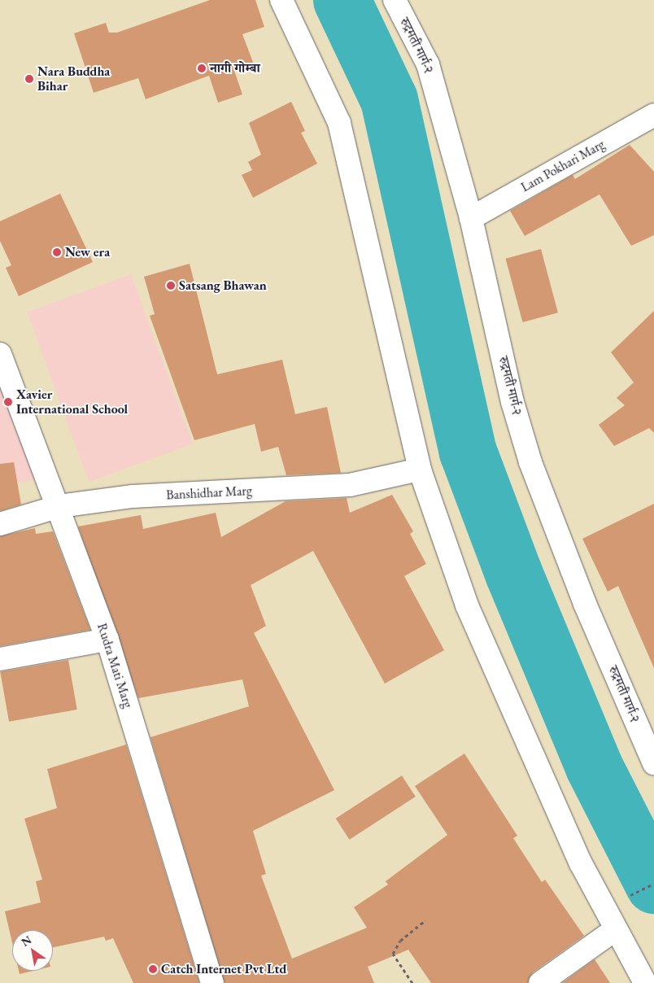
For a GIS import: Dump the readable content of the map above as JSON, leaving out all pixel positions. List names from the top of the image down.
{
  "streets": {
    "street": [
      "रुद्रमती मार्ग-२",
      "Lam Pokhari Marg",
      "Banshidhar Marg",
      "Rudra Mati Marg"
    ]
  },
  "crossings": [
    ["रुद्रमती मार्ग-२", "Lam Pokhari Marg"],
    ["Banshidhar Marg", "Rudra Mati Marg"]
  ],
  "places": [
    "नागी गोम्बा",
    "Nara Buddha Bihar",
    "New era",
    "Satsang Bhawan",
    "Xavier International School",
    "Catch Internet Pvt Ltd"
  ],
  "north": "top left"
}
